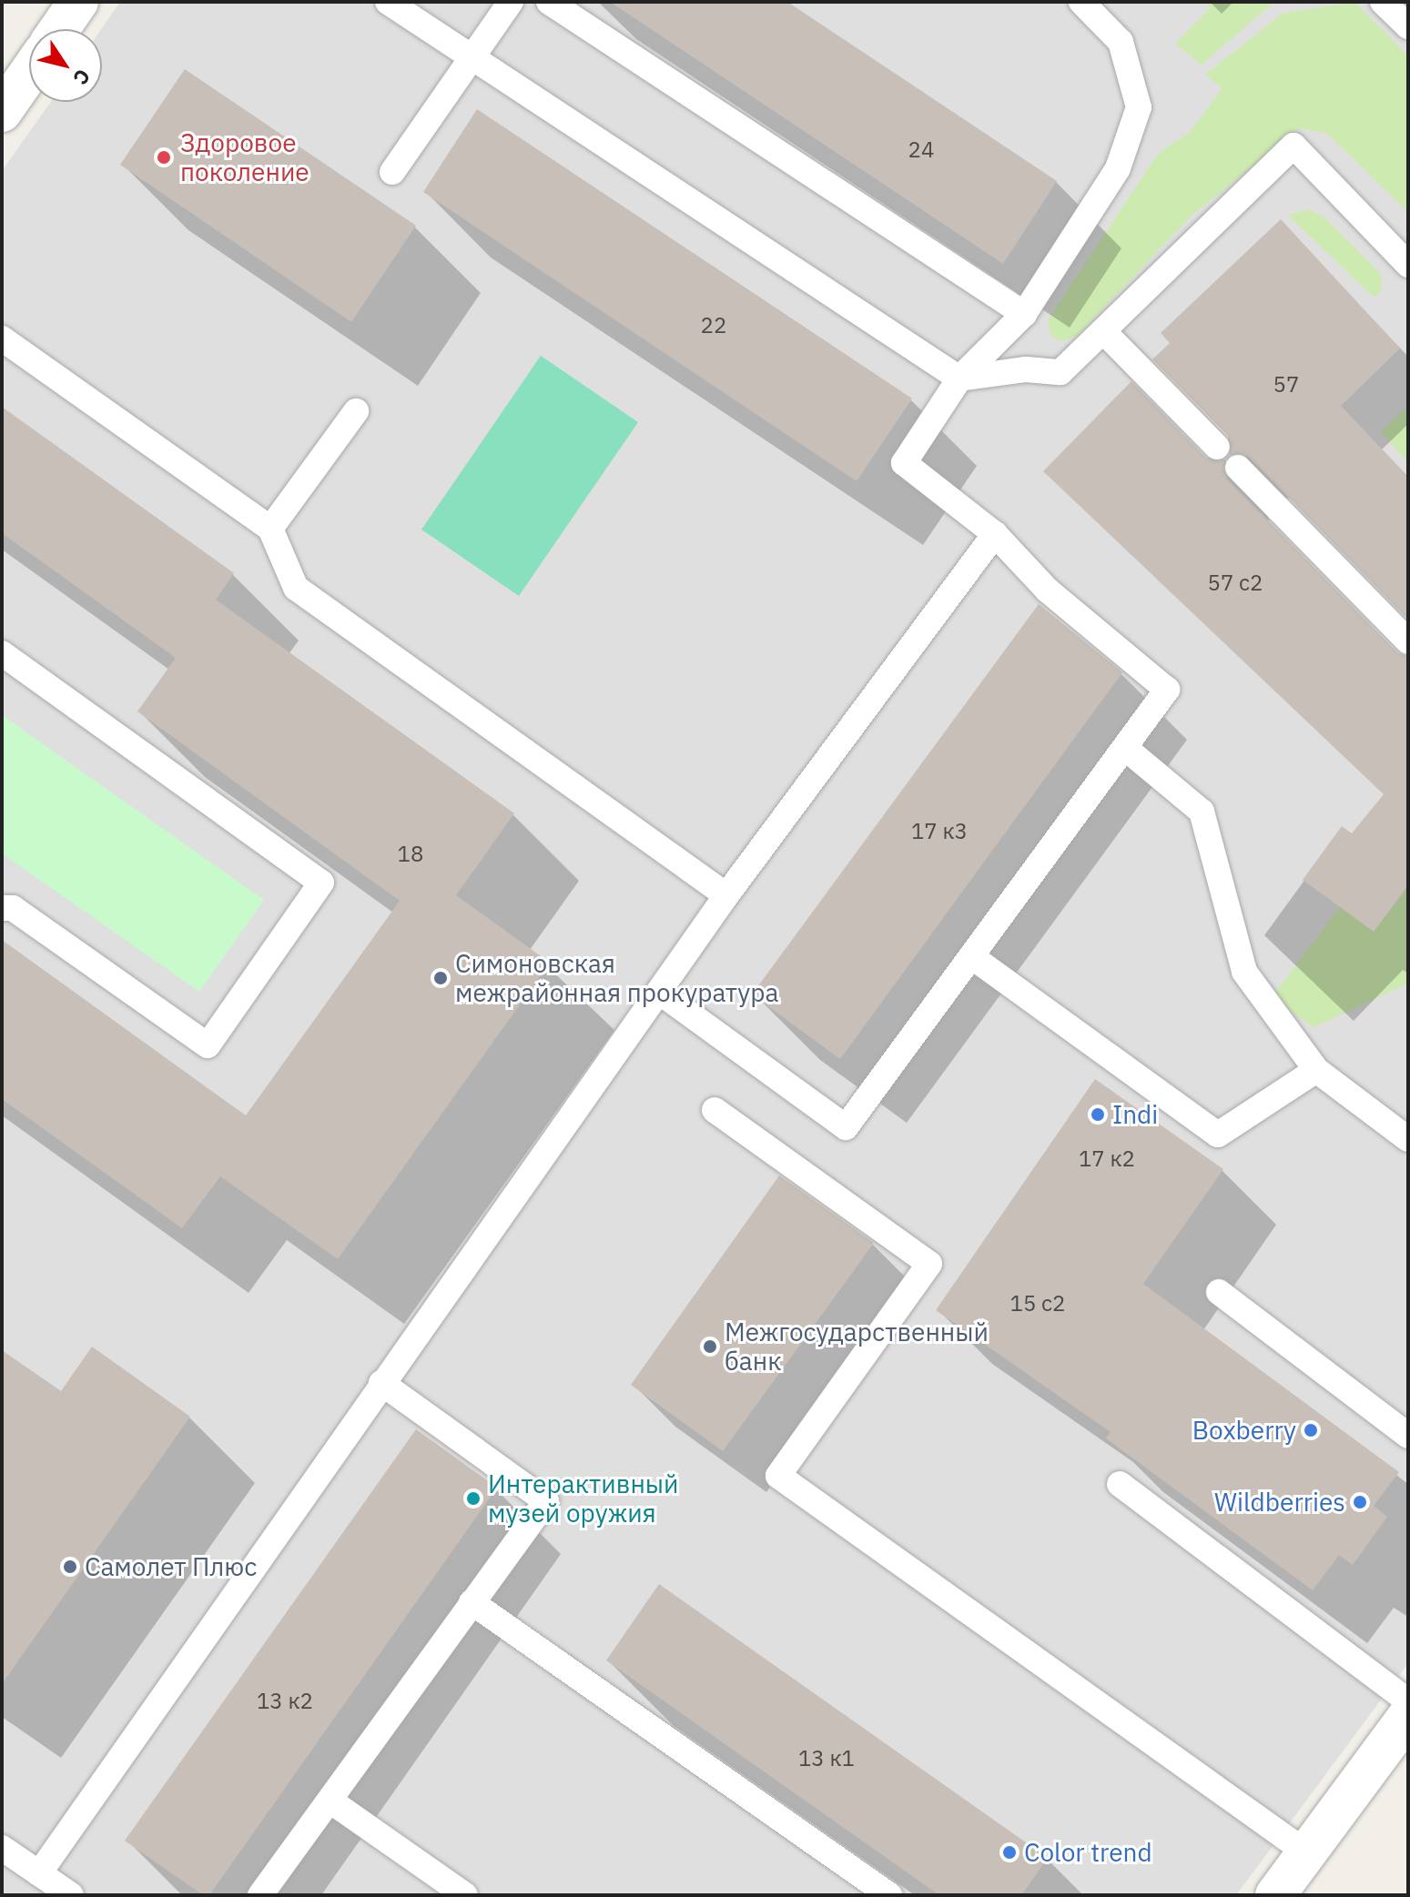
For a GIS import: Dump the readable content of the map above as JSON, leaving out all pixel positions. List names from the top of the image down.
{
  "places": [
    "Здоровое поколение",
    "Симоновская межрайонная прокуратура",
    "Indi",
    "Межгосударственный банк",
    "Boxberry",
    "Интерактивный музей оружия",
    "Wildberries",
    "Самолет Плюс",
    "Color trend"
  ],
  "house_numbers": [
    "24",
    "22",
    "57",
    "57 с2",
    "17 к3",
    "18",
    "17 к2",
    "15 с2",
    "13 к2",
    "13 к1"
  ],
  "north": "bottom right"
}
